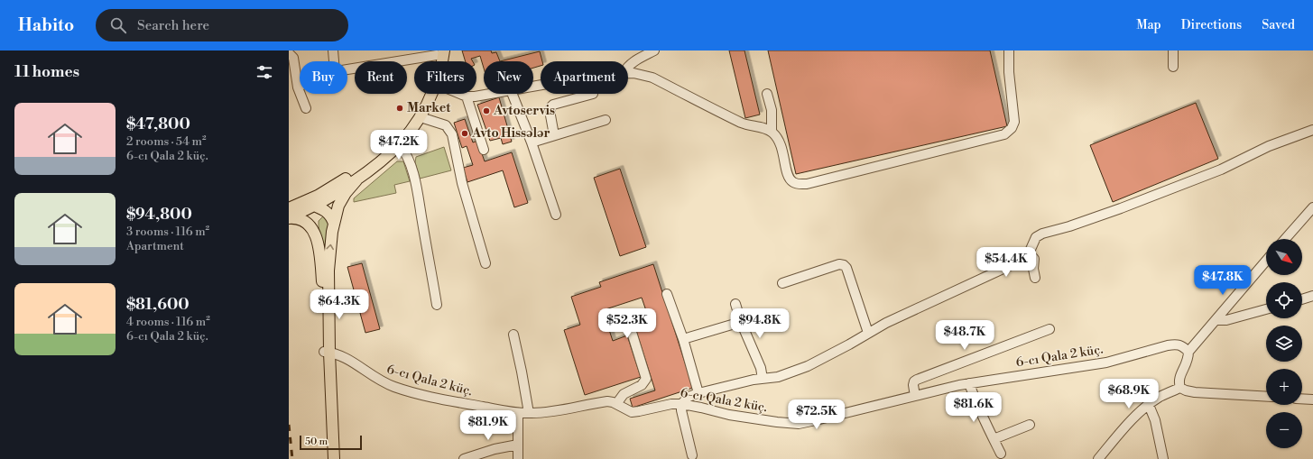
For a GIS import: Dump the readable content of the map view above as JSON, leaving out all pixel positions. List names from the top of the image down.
{
  "streets": {
    "street": ["6-cı Qala 2 küç."]
  },
  "places": ["Market", "Avtoservis", "Avto Hissələr"],
  "scale_bar": "50 m",
  "north": "bottom right",
  "page": {
    "header": "Habito",
    "search": "Search here",
    "nav": ["Map", "Directions", "Saved"],
    "heading": "11 homes",
    "chip": [
      "Buy",
      "Rent",
      "Filters",
      "New",
      "Apartment"
    ],
    "list": [
      {
        "name": "$47,800",
        "note": "2 rooms · 54 m² · 6-cı Qala 2 küç."
      },
      {
        "name": "$94,800",
        "note": "3 rooms · 116 m² · Apartment"
      },
      {
        "name": "$81,600",
        "note": "4 rooms · 116 m² · 6-cı Qala 2 küç."
      }
    ],
    "price": [
      "$47.2K",
      "$54.4K",
      "$47.8K",
      "$64.3K",
      "$52.3K",
      "$94.8K",
      "$48.7K",
      "$68.9K",
      "$81.6K",
      "$72.5K",
      "$81.9K"
    ],
    "map_buttons": ["+", "−"],
    "scale": "50 m"
  }
}
